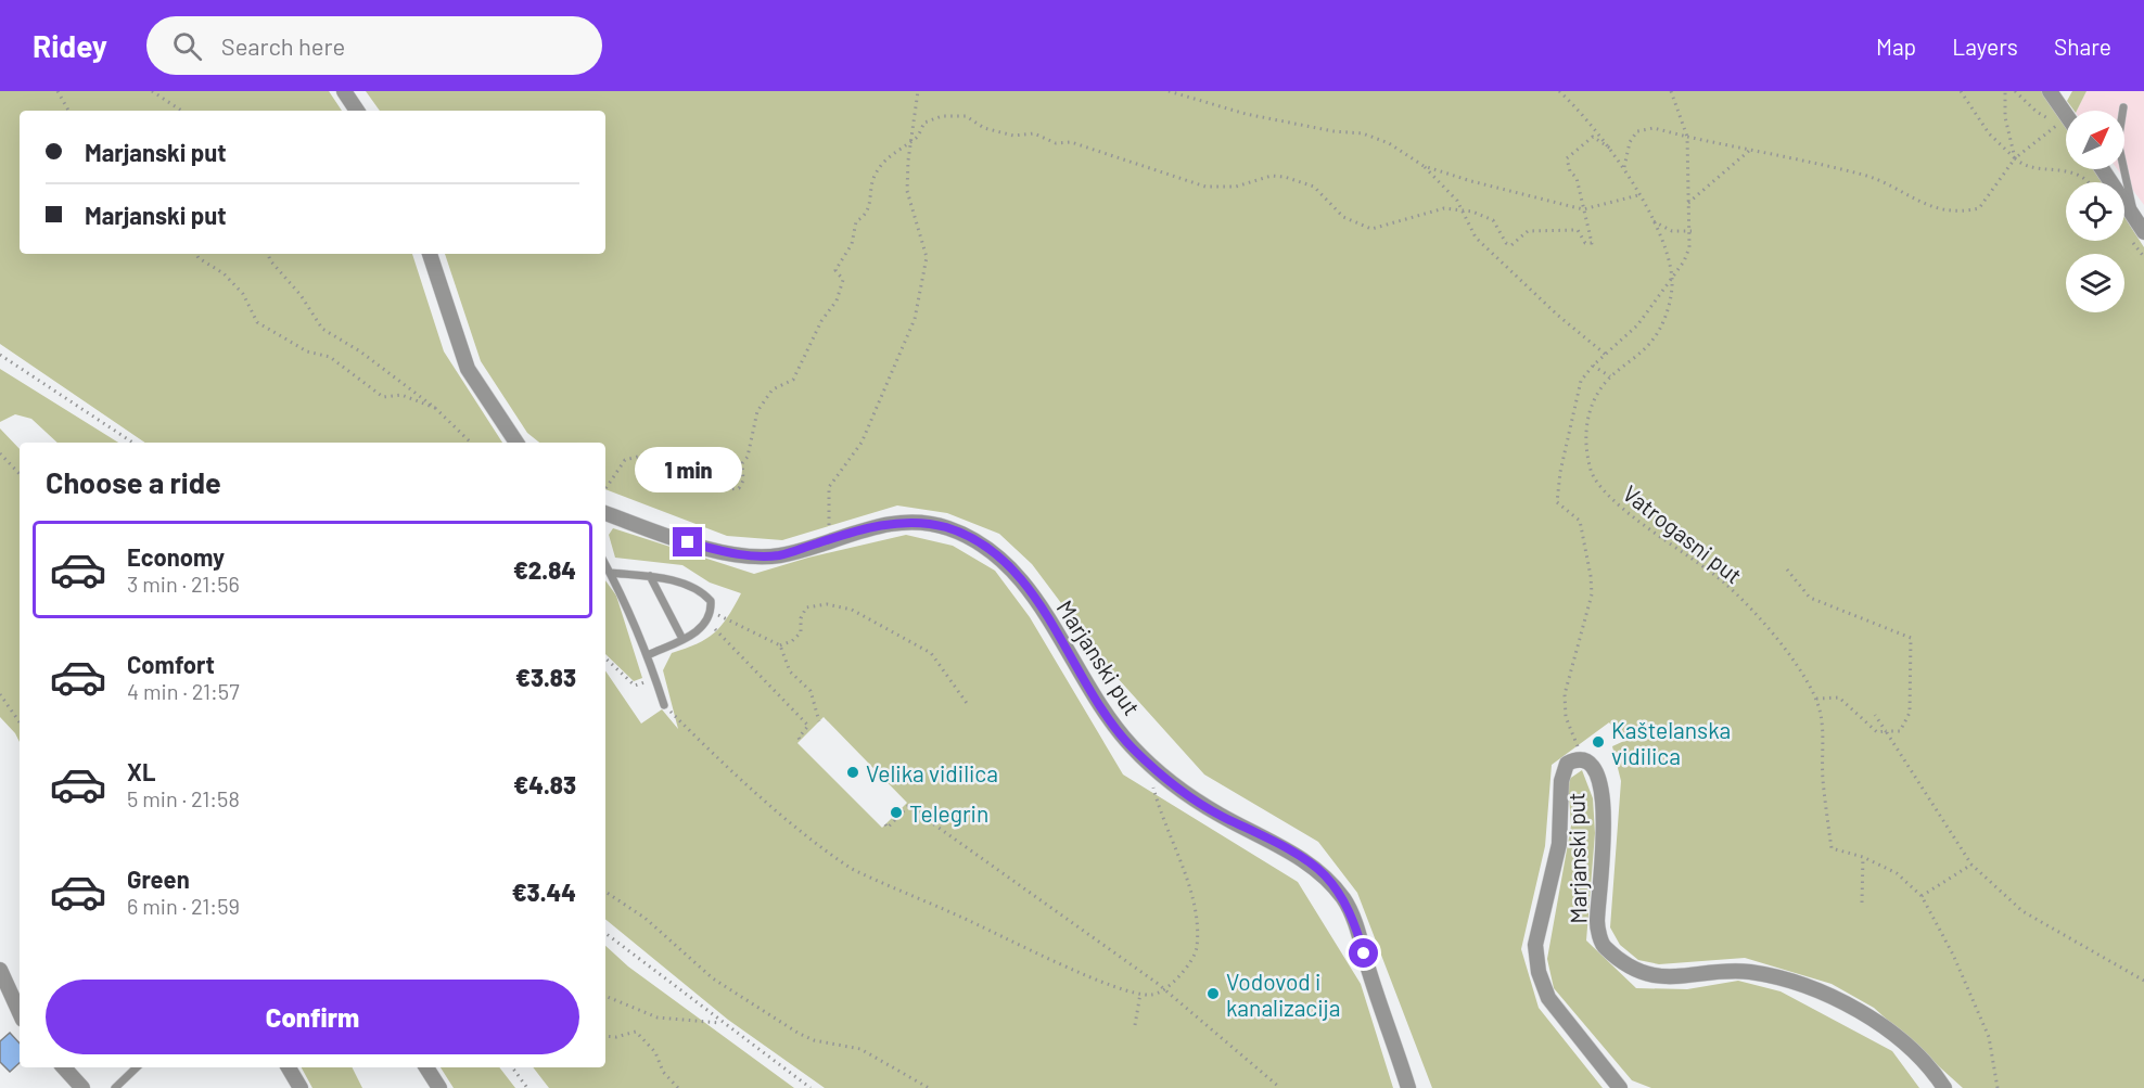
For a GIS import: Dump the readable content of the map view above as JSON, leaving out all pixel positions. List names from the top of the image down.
{
  "streets": {
    "street": ["Marjanski put"],
    "path": ["Vatrogasni put"]
  },
  "places": [
    "Kaštelanska vidilica",
    "Velika vidilica",
    "Telegrin",
    "Vodovod i kanalizacija"
  ],
  "north": "top right",
  "page": {
    "header": "Ridey",
    "search": "Search here",
    "nav": ["Map", "Layers", "Share"],
    "banner": ["Marjanski put", "Marjanski put"],
    "heading": "Choose a ride",
    "bubble": "1 min",
    "list": [
      {
        "name": "Economy",
        "note": "3 min · 21:56",
        "value": "€2.84"
      },
      {
        "name": "Comfort",
        "note": "4 min · 21:57",
        "value": "€3.83"
      },
      {
        "name": "XL",
        "note": "5 min · 21:58",
        "value": "€4.83"
      },
      {
        "name": "Green",
        "note": "6 min · 21:59",
        "value": "€3.44"
      }
    ],
    "buttons": "Confirm"
  }
}
